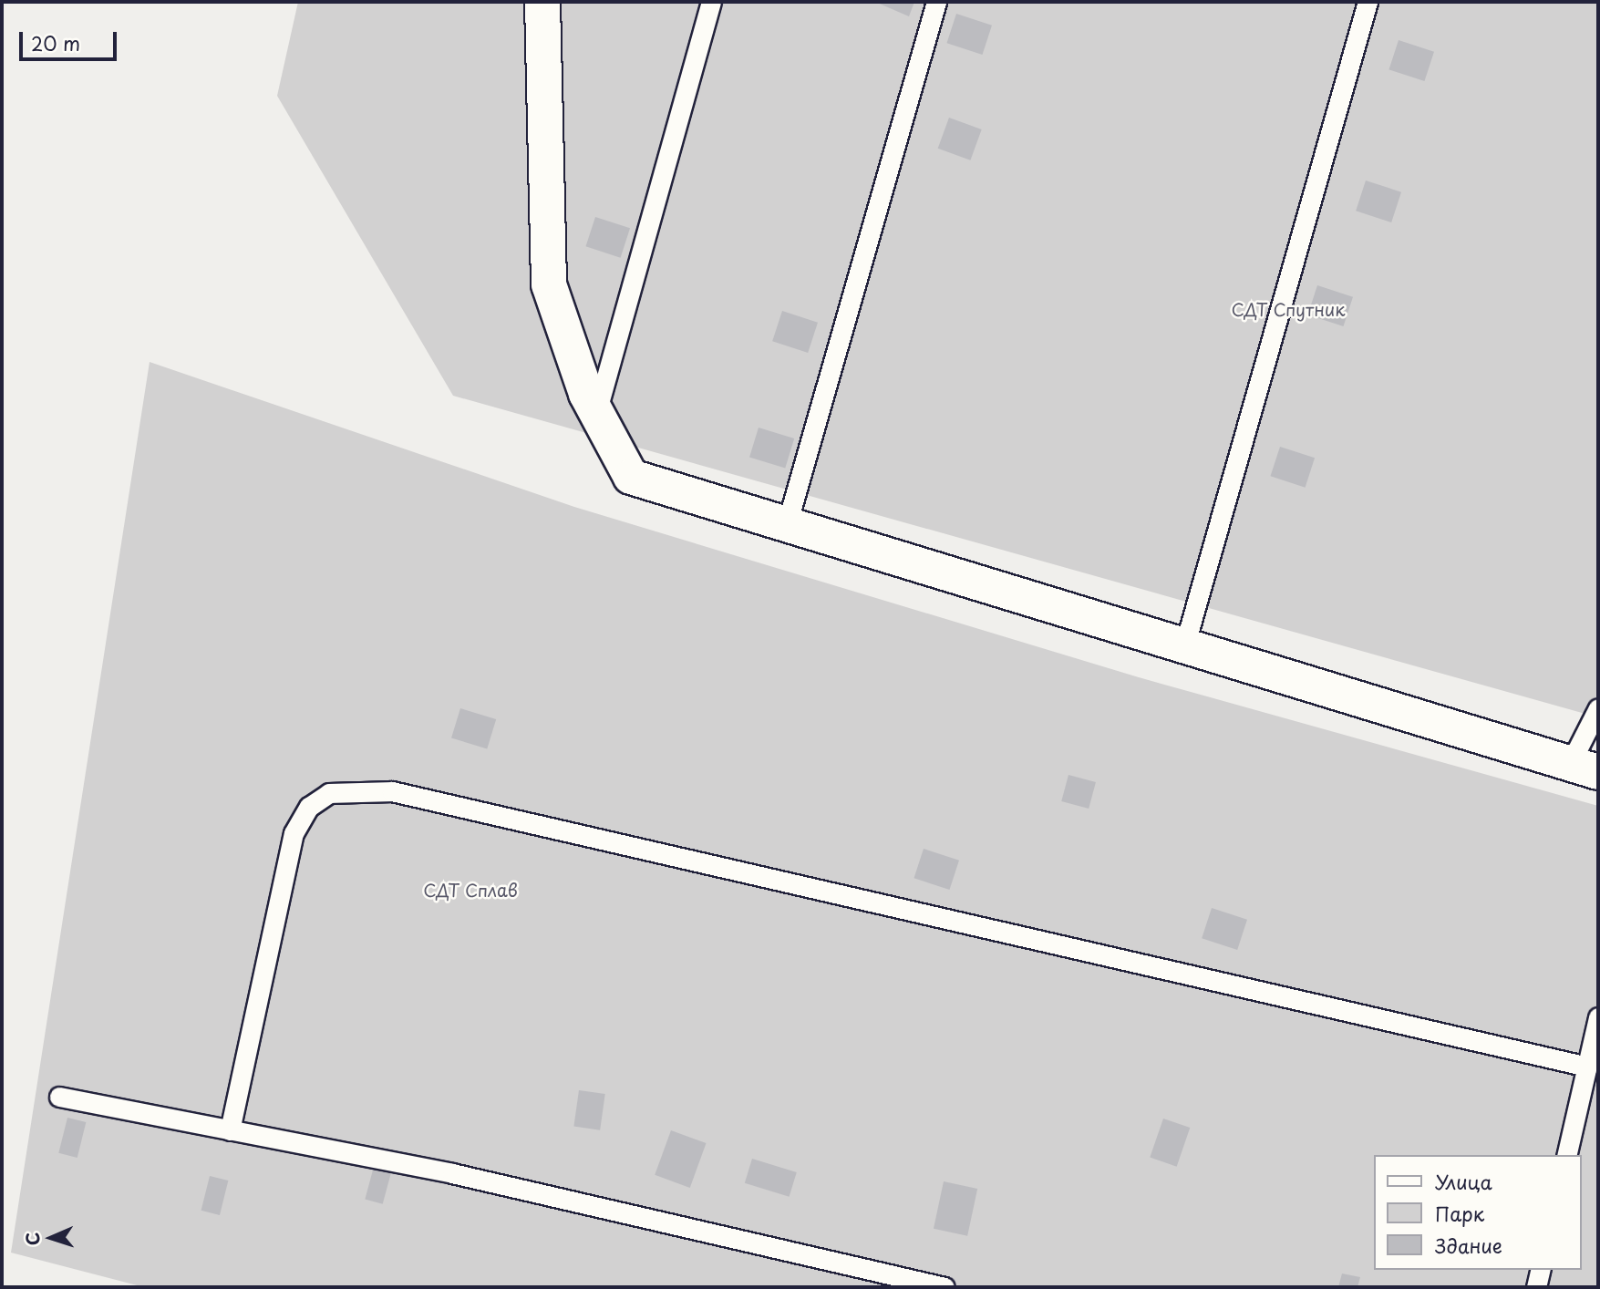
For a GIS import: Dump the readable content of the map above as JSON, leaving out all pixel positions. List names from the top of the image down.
{
  "parks": ["СДТ Спутник", "СДТ Сплав"],
  "legend": ["Улица", "Парк", "Здание"],
  "scale_bar": "20 m",
  "north": "left"
}
